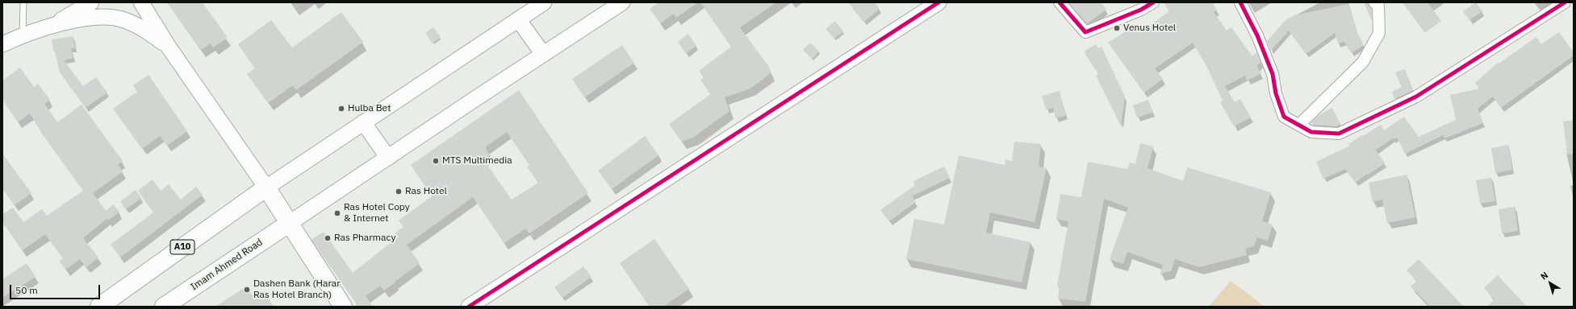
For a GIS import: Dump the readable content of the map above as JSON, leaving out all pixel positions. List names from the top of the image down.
{
  "streets": {
    "highway": ["A10", "Imam Ahmed Road"]
  },
  "places": [
    "Venus Hotel",
    "Hulba Bet",
    "MTS Multimedia",
    "Ras Hotel",
    "Ras Hotel Copy & Internet",
    "Ras Pharmacy",
    "Dashen Bank (Harar Ras Hotel Branch)"
  ],
  "scale_bar": "50 m",
  "north": "top left"
}
